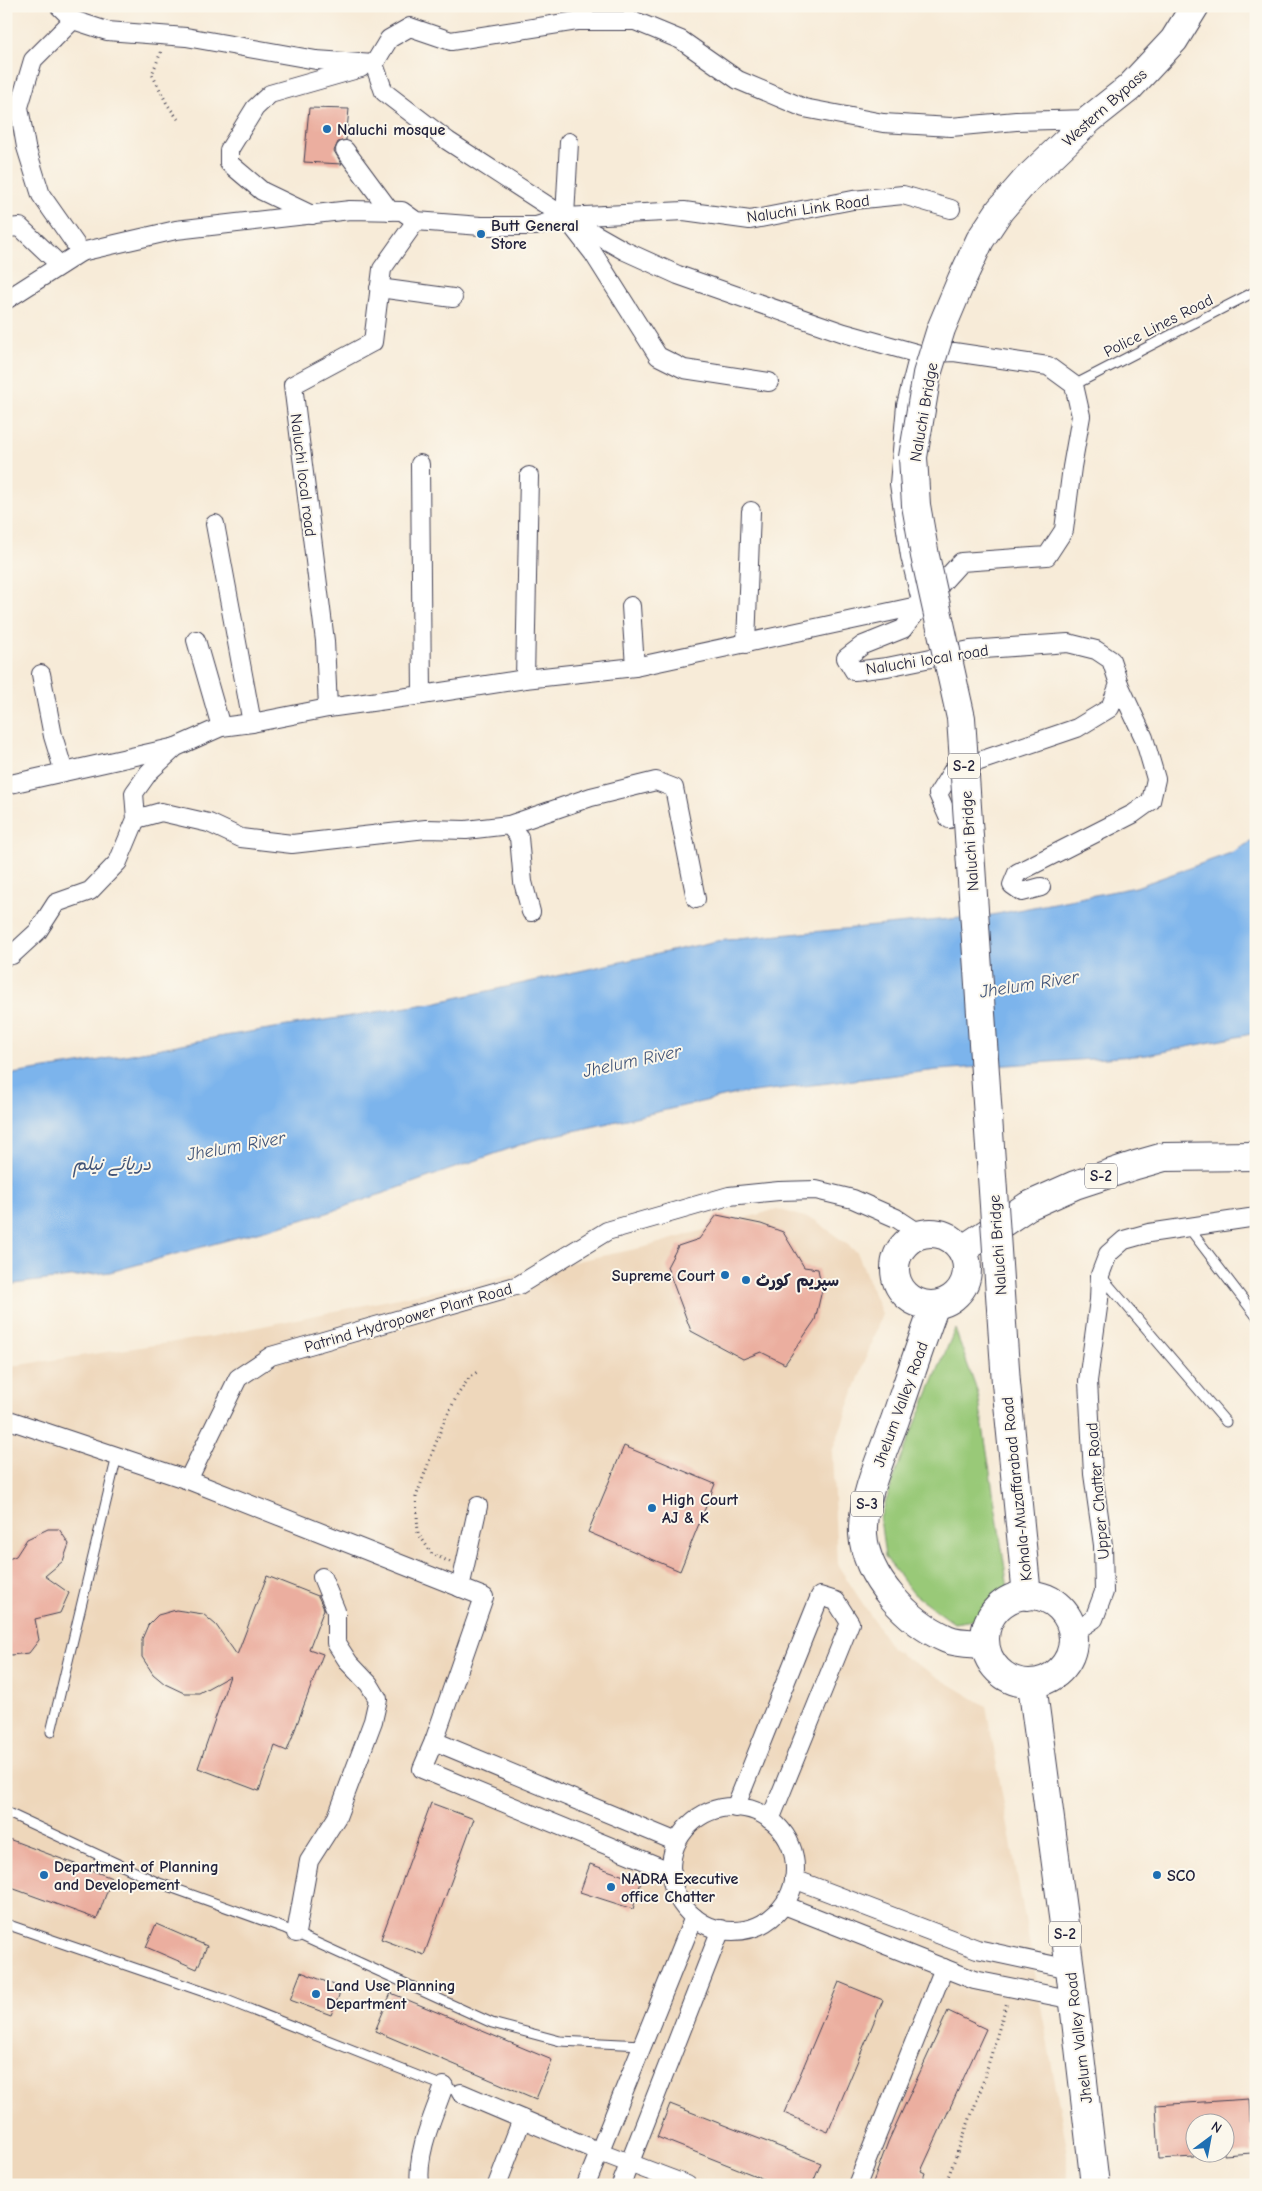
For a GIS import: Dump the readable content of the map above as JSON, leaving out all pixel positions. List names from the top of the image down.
{
  "streets": {
    "highway": [
      "Western Bypass",
      "Naluchi Bridge",
      "S-2",
      "Jhelum Valley Road",
      "Kohala-Muzaffarabad Road",
      "S-3"
    ],
    "street": [
      "Naluchi Link Road",
      "Naluchi local road",
      "Patrind Hydropower Plant Road",
      "Upper Chatter Road"
    ],
    "lane": ["Police Lines Road"]
  },
  "crossings": [
    ["Western Bypass", "Naluchi Bridge"],
    ["Naluchi Bridge", "Kohala-Muzaffarabad Road"],
    ["S-2", "Patrind Hydropower Plant Road"],
    ["S-2", "Jhelum Valley Road"],
    ["Patrind Hydropower Plant Road", "Jhelum Valley Road"],
    ["Jhelum Valley Road", "Kohala-Muzaffarabad Road"],
    ["Jhelum Valley Road", "Upper Chatter Road"],
    ["Kohala-Muzaffarabad Road", "Upper Chatter Road"]
  ],
  "water": ["Jhelum River", "دریائے نیلم"],
  "places": [
    "Naluchi mosque",
    "Butt General Store",
    "Supreme Court",
    "سپریم کورٹ",
    "High Court AJ & K",
    "Department of Planning and Developement",
    "SCO",
    "NADRA Executive office Chatter",
    "Land Use Planning Department"
  ],
  "north": "top right"
}
